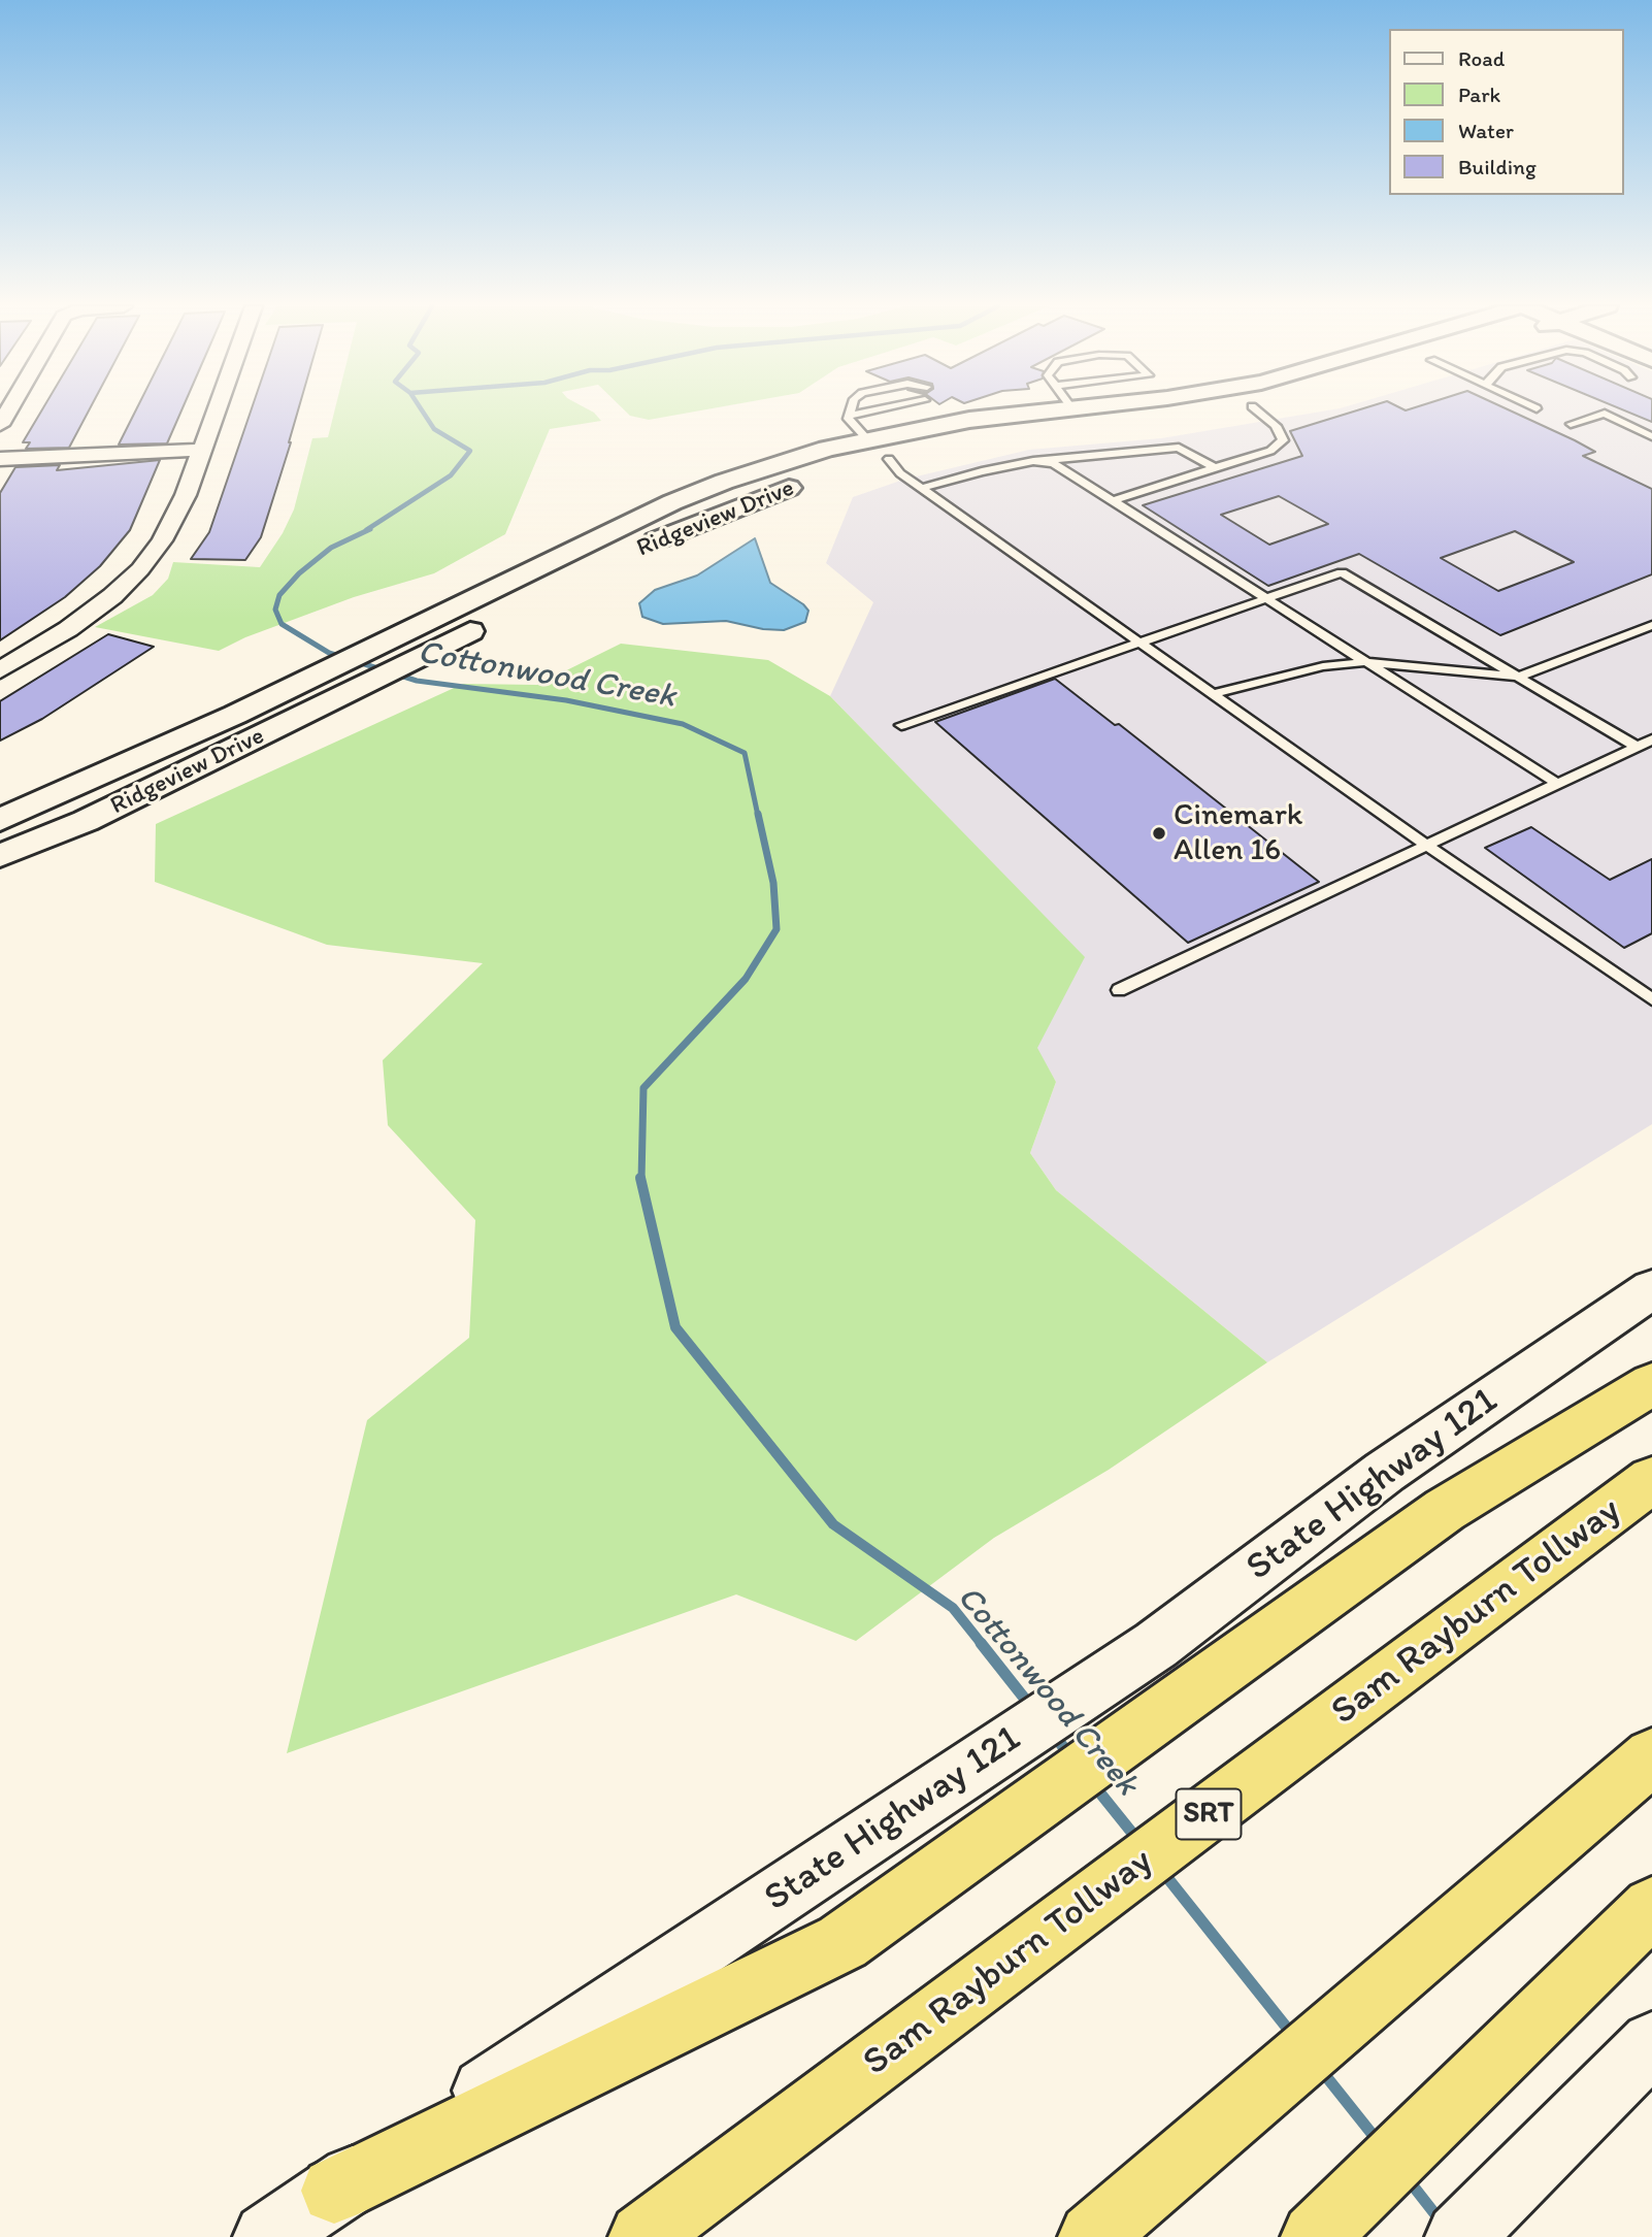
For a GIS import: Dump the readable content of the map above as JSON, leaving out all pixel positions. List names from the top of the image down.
{
  "streets": {
    "highway": ["Sam Rayburn Tollway", "SRT"],
    "main road": ["Ridgeview Drive", "State Highway 121"]
  },
  "water": ["Cottonwood Creek"],
  "places": ["Cinemark Allen 16"],
  "legend": [
    "Road",
    "Park",
    "Water",
    "Building"
  ]
}
